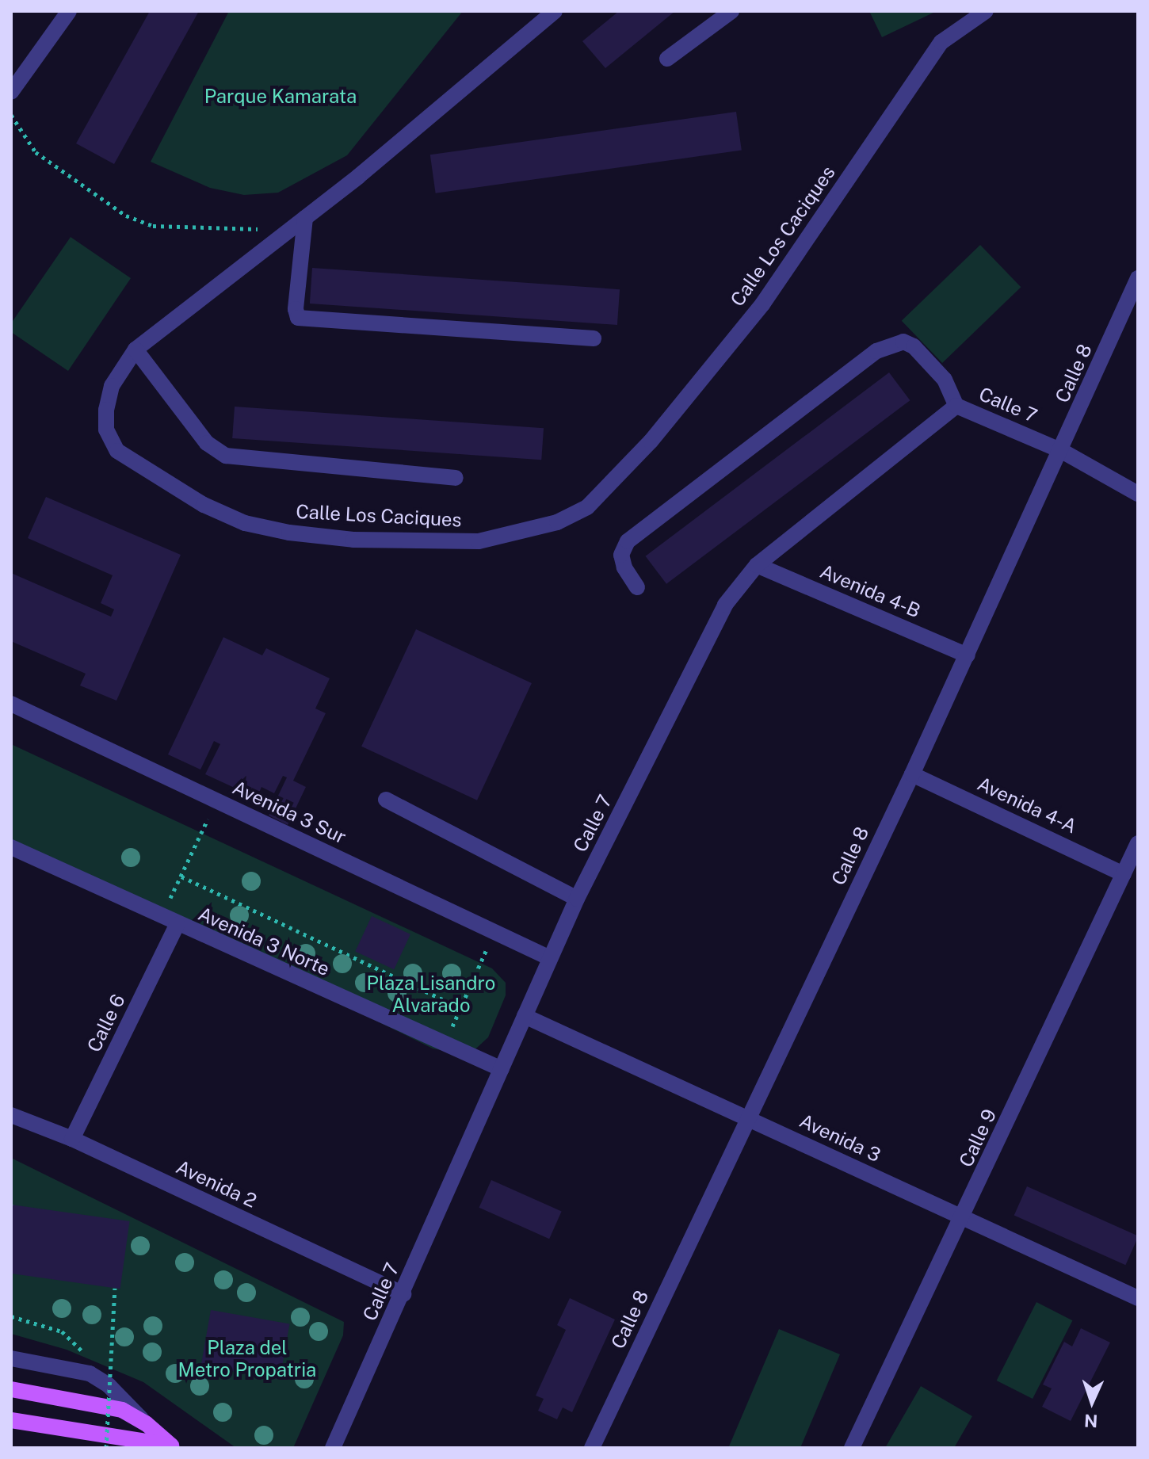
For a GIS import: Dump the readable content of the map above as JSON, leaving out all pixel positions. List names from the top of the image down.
{
  "streets": {
    "street": [
      "Calle Los Caciques",
      "Calle 8",
      "Calle 7",
      "Avenida 4-B",
      "Avenida 4-A",
      "Avenida 3 Sur",
      "Avenida 3 Norte",
      "Calle 6",
      "Avenida 3",
      "Calle 9",
      "Avenida 2"
    ]
  },
  "crossings": [
    ["Calle 8", "Calle 7"],
    ["Calle 8", "Avenida 4-B"],
    ["Calle 8", "Avenida 4-A"],
    ["Calle 8", "Avenida 3"],
    ["Calle 7", "Avenida 4-B"],
    ["Calle 7", "Avenida 3 Sur"],
    ["Calle 7", "Avenida 3 Norte"],
    ["Calle 7", "Avenida 3"],
    ["Calle 7", "Avenida 2"],
    ["Avenida 4-A", "Calle 9"],
    ["Avenida 3 Norte", "Calle 6"],
    ["Calle 6", "Avenida 2"],
    ["Avenida 3", "Calle 9"]
  ],
  "parks": ["Parque Kamarata", "Plaza Lisandro Alvarado", "Plaza del Metro Propatria"],
  "north": "bottom"
}
